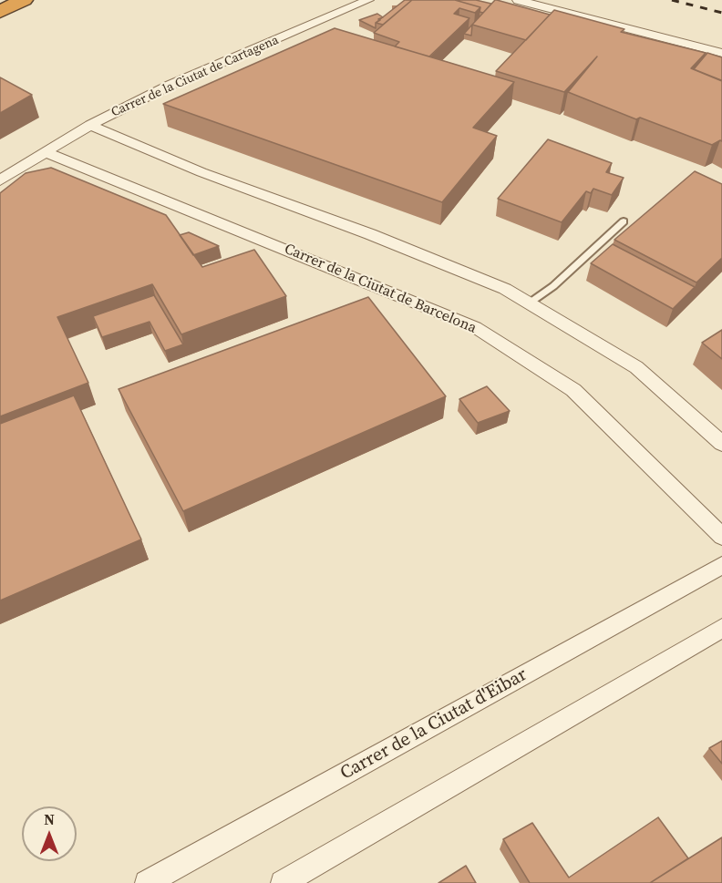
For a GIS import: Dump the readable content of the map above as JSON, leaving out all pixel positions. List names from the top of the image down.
{
  "streets": {
    "street": ["Carrer de la Ciutat de Cartagena", "Carrer de la Ciutat de Barcelona", "Carrer de la Ciutat d'Eibar"]
  },
  "crossings": [
    ["Carrer de la Ciutat de Cartagena", "Carrer de la Ciutat de Barcelona"]
  ],
  "north": "top"
}
